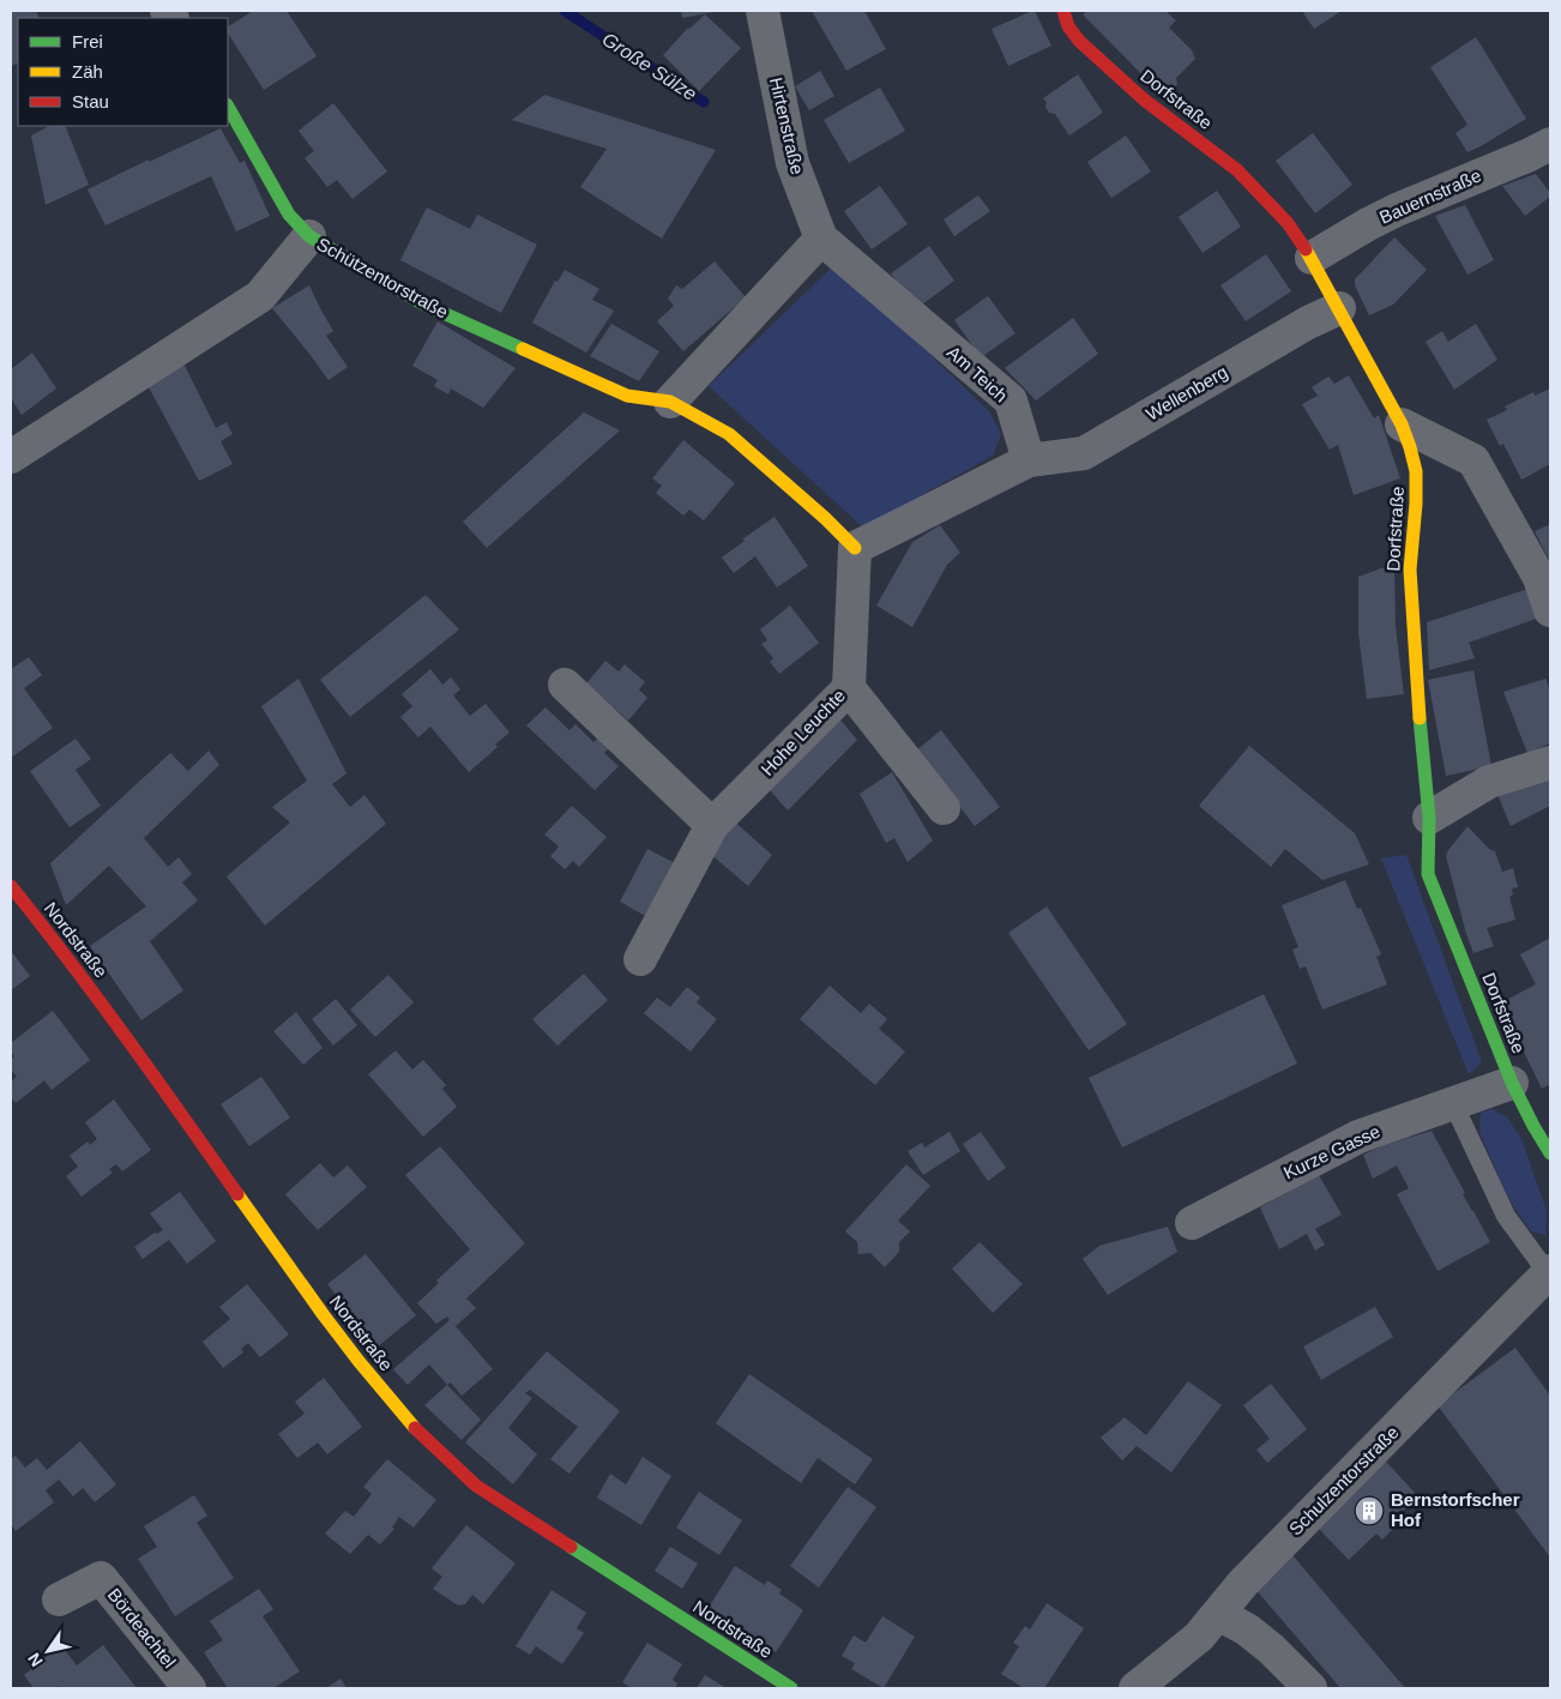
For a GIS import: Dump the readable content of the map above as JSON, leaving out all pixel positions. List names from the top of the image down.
{
  "streets": {
    "street": [
      "Dorfstraße",
      "Hirtenstraße",
      "Bauernstraße",
      "Schützentorstraße",
      "Am Teich",
      "Wellenberg",
      "Hohe Leuchte",
      "Nordstraße",
      "Kurze Gasse",
      "Schulzentorstraße",
      "Bördeachtel"
    ]
  },
  "crossings": [
    ["Dorfstraße", "Bauernstraße"],
    ["Dorfstraße", "Wellenberg"],
    ["Dorfstraße", "Kurze Gasse"],
    ["Hirtenstraße", "Am Teich"],
    ["Am Teich", "Wellenberg"]
  ],
  "water": ["Große Sülze"],
  "places": {
    "building": ["Bernstorfscher Hof"]
  },
  "legend": ["Frei", "Zäh", "Stau"],
  "north": "bottom left"
}
